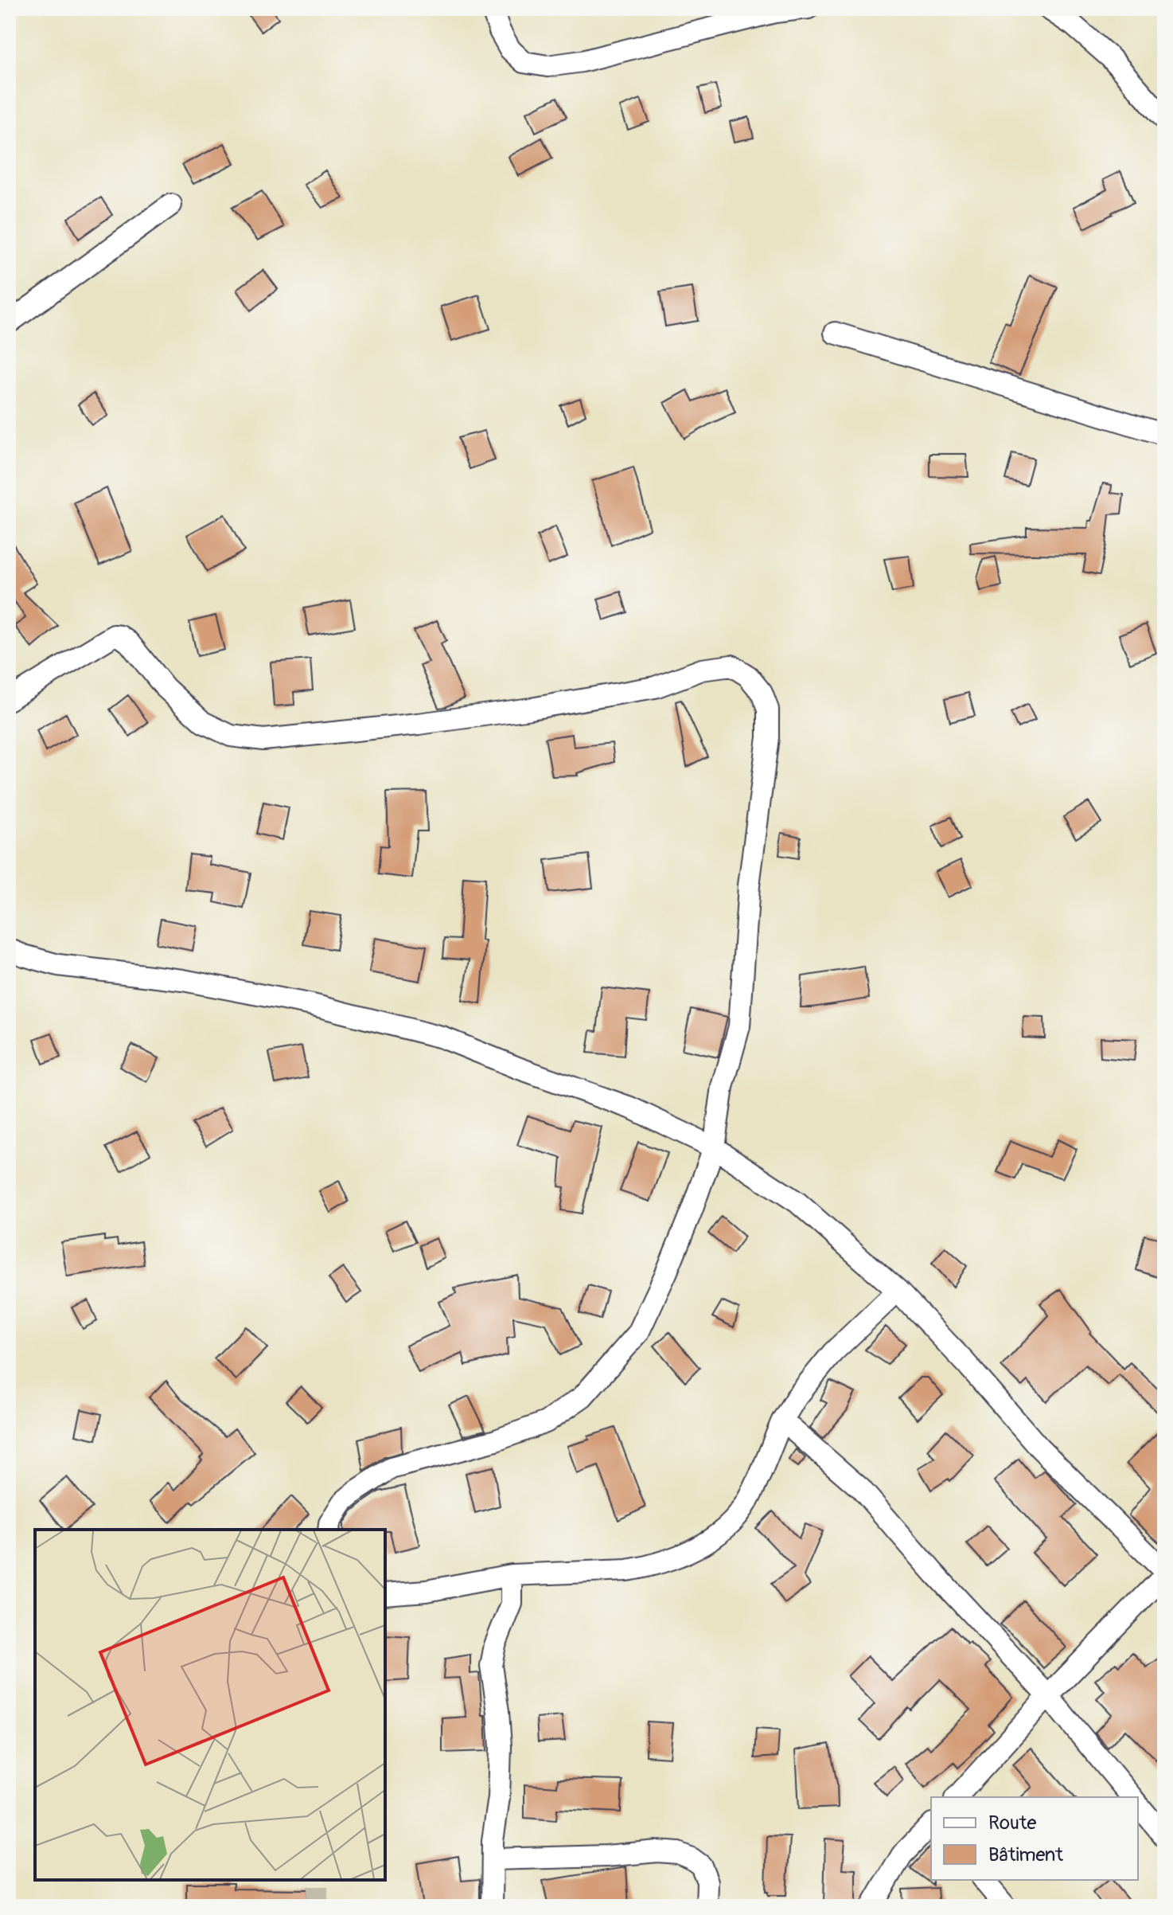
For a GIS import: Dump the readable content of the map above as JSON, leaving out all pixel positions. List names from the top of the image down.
{
  "legend": ["Route", "Bâtiment"]
}
